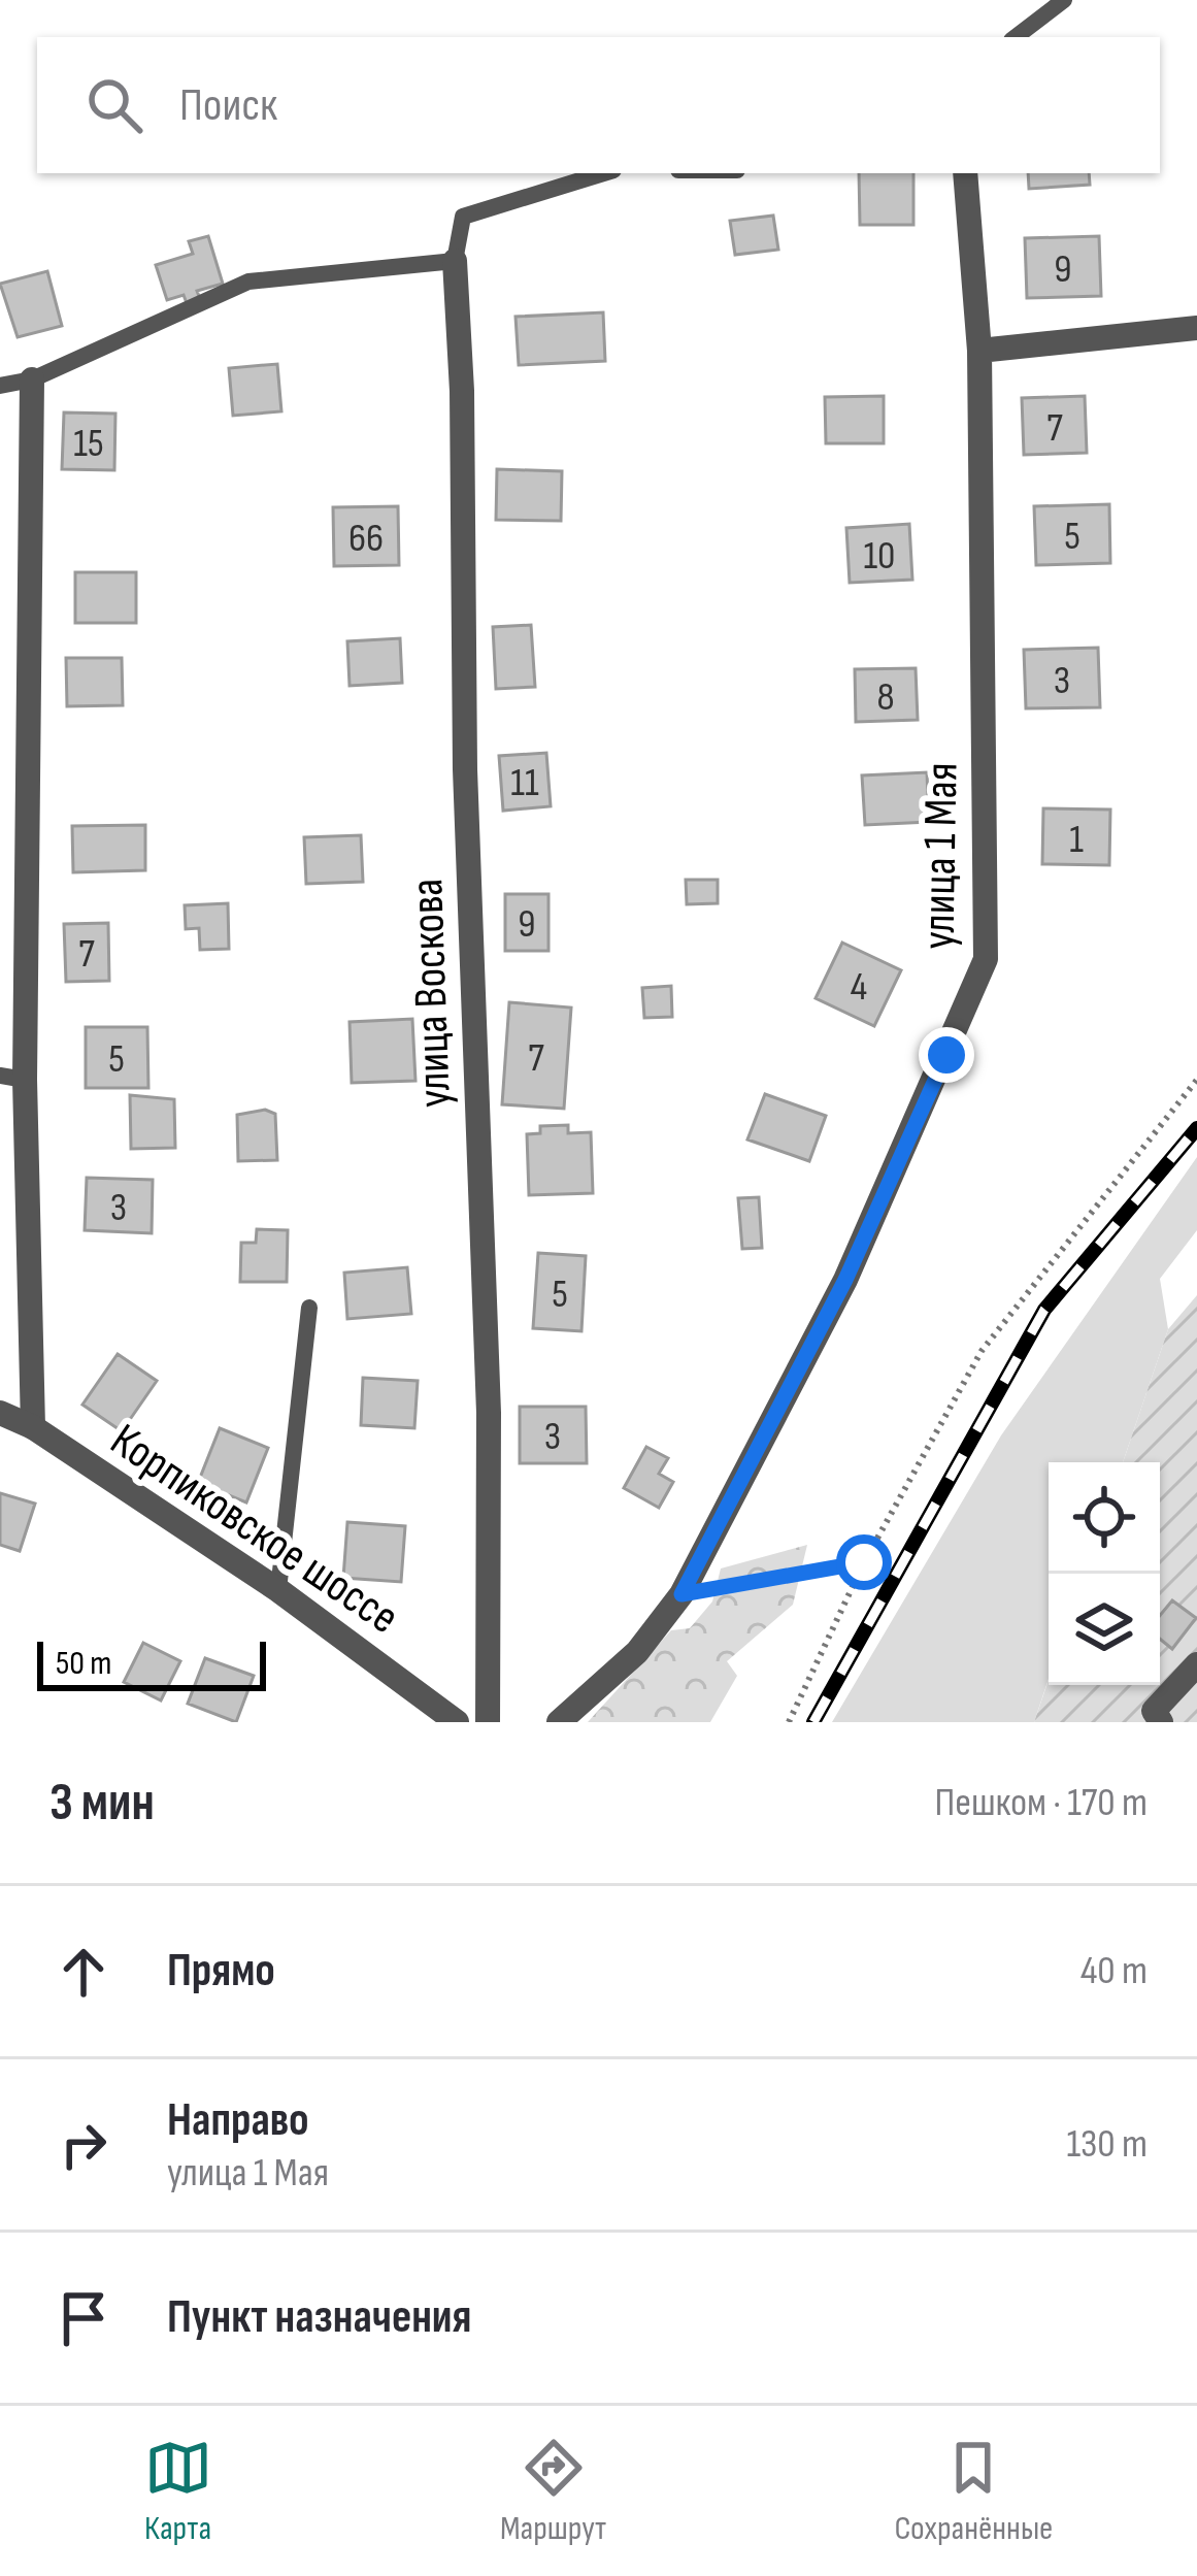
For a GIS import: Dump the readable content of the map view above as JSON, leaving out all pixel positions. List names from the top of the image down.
{
  "streets": {
    "street": ["улица 1 Мая", "улица Воскова", "Корпиковское шоссе"]
  },
  "house_numbers": [
    "9",
    "7",
    "15",
    "5",
    "66",
    "10",
    "3",
    "8",
    "11",
    "1",
    "9",
    "7",
    "4",
    "7",
    "5",
    "3",
    "5",
    "3"
  ],
  "scale_bar": "50 m",
  "page": {
    "search": "Поиск",
    "scale": "50 m",
    "heading": ["3 мин", "Пешком · 170 m"],
    "list": [
      ["Прямо", "40 m"],
      ["Направо", "улица 1 Мая", "130 m"],
      "Пункт назначения"
    ],
    "nav": ["Карта", "Маршрут", "Сохранённые"]
  }
}
